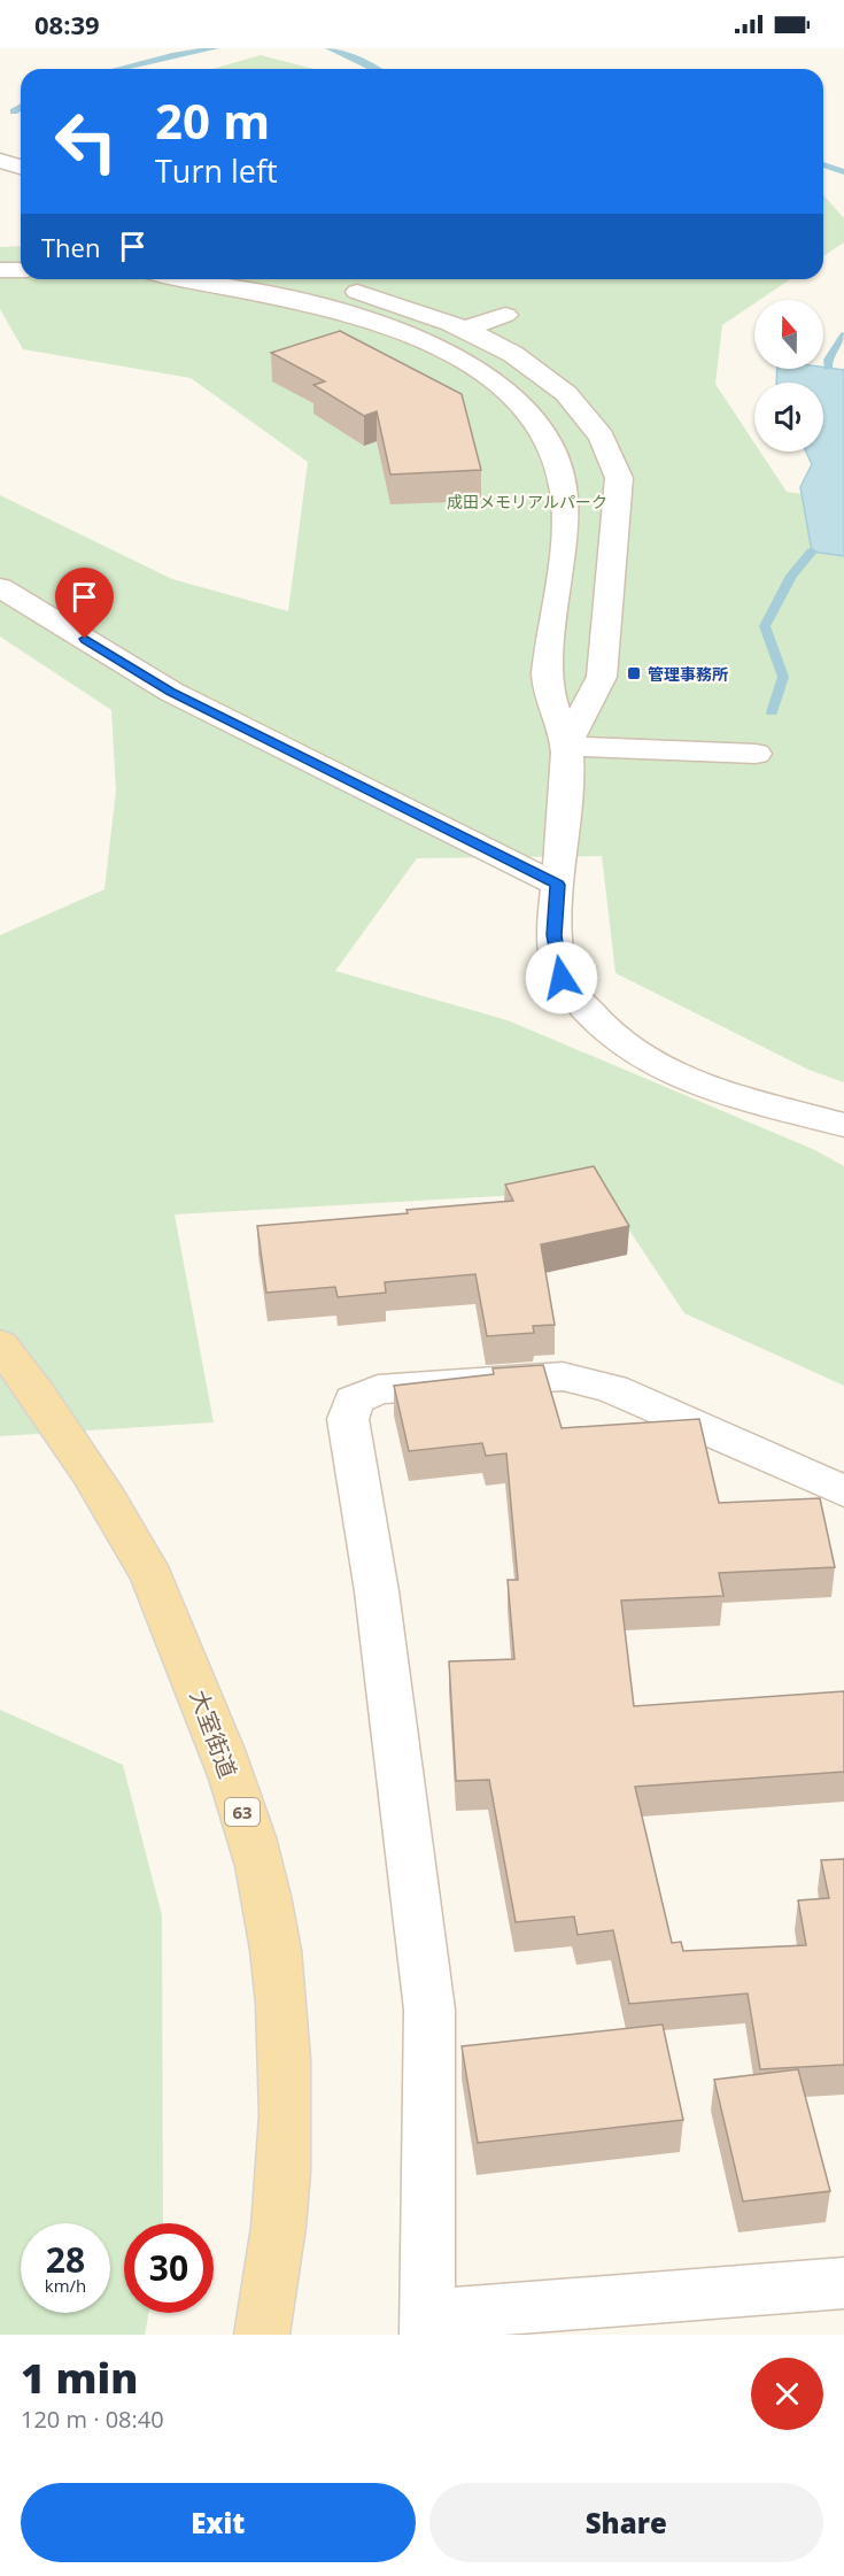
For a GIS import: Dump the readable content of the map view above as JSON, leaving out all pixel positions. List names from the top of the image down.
{
  "streets": {
    "main road": ["大室街道", "63"]
  },
  "parks": ["成田メモリアルパーク"],
  "places": {
    "transit": ["管理事務所"]
  },
  "north": "top",
  "page": {
    "status": "08:39",
    "turn": ["20 m", "Turn left"],
    "then": "Then",
    "speed": "28 km/h",
    "limit": "30",
    "heading": ["1 min", "120 m · 08:40"],
    "buttons": ["Exit", "Share"]
  }
}
